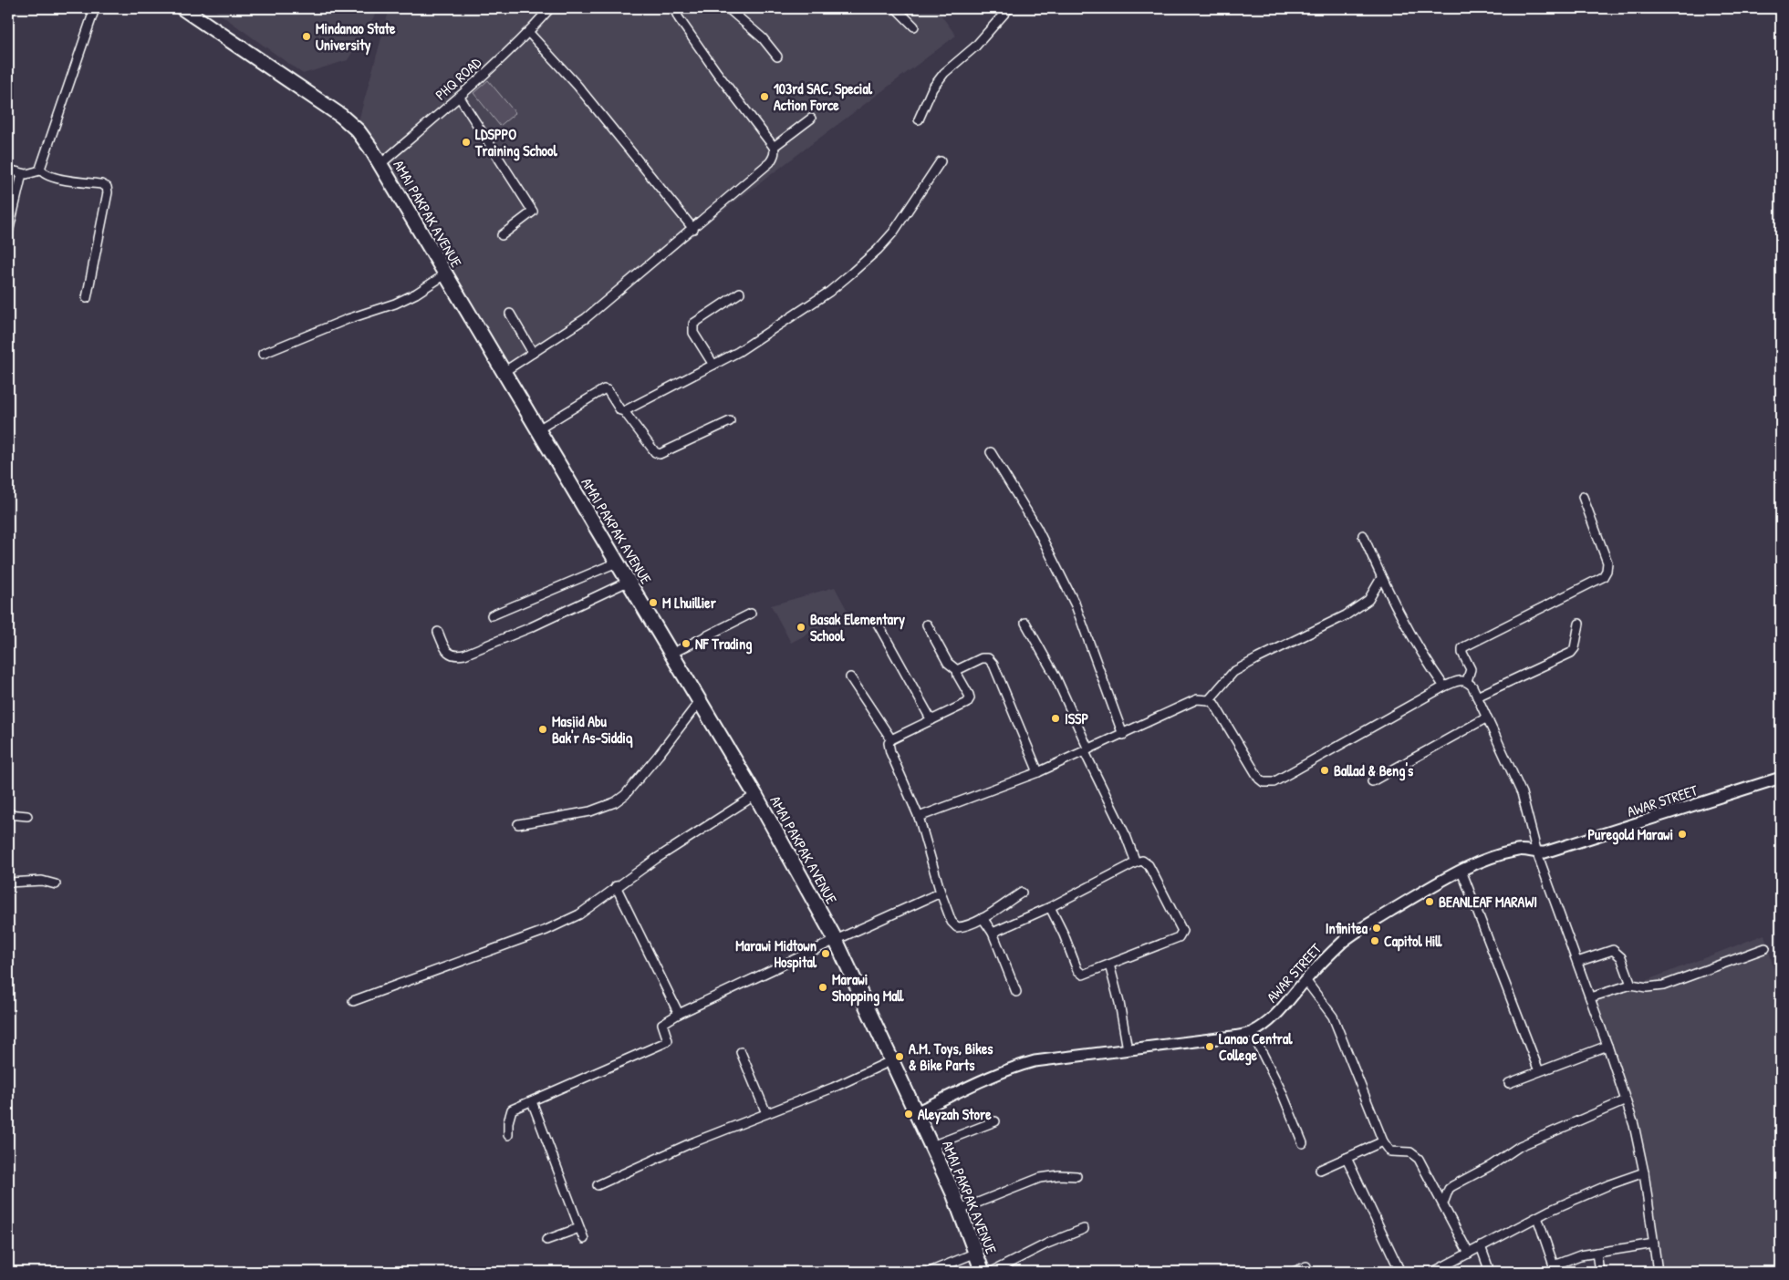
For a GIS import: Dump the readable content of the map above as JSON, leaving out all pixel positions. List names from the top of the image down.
{
  "streets": {
    "highway": ["AMAI PAKPAK AVENUE"],
    "street": ["PHQ ROAD", "AWAR STREET"]
  },
  "crossings": [
    ["PHQ ROAD", "AMAI PAKPAK AVENUE"],
    ["AMAI PAKPAK AVENUE", "AWAR STREET"]
  ],
  "places": [
    "Mindanao State University",
    "103rd SAC, Special Action Force",
    "LDSPPO Training School",
    "M Lhuillier",
    "Basak Elementary School",
    "NF Trading",
    "ISSP",
    "Masjid Abu Bak'r As-Siddiq",
    "Ballad & Beng's",
    "Puregold Marawi",
    "BEANLEAF MARAWI",
    "Infinitea",
    "Capitol Hill",
    "Marawi Midtown Hospital",
    "Marawi Shopping Mall",
    "Lanao Central College",
    "A.M. Toys, Bikes & Bike Parts",
    "Aleyzah Store"
  ]
}
